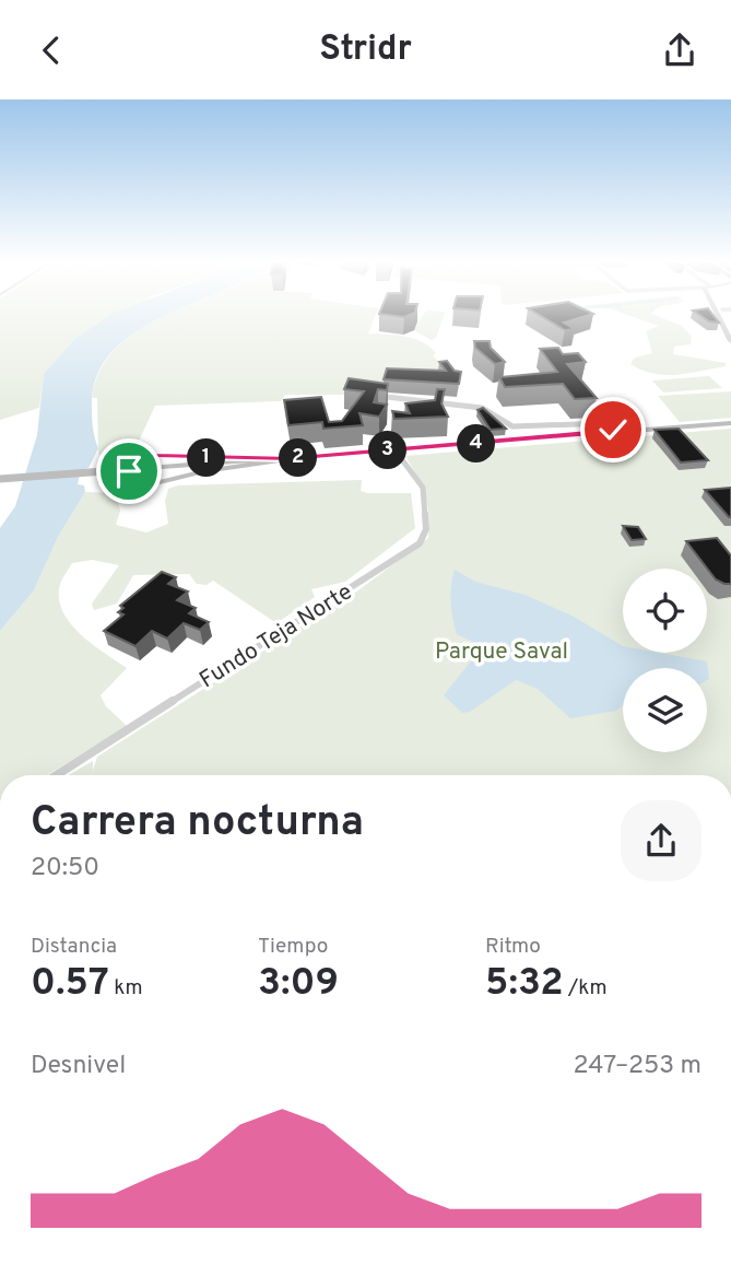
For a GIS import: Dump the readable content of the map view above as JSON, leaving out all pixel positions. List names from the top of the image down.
{
  "streets": {
    "street": ["Fundo Teja Norte"]
  },
  "parks": ["Parque Saval"],
  "page": {
    "header": "Stridr",
    "pins": [
      "4",
      "3",
      "1",
      "2"
    ],
    "heading": ["Carrera nocturna", "20:50"],
    "stats": [
      ["Distancia", "0.57 km"],
      ["Tiempo", "3:09"],
      ["Ritmo", "5:32 /km"]
    ],
    "chart": ["Desnivel", "247–253 m"]
  }
}
